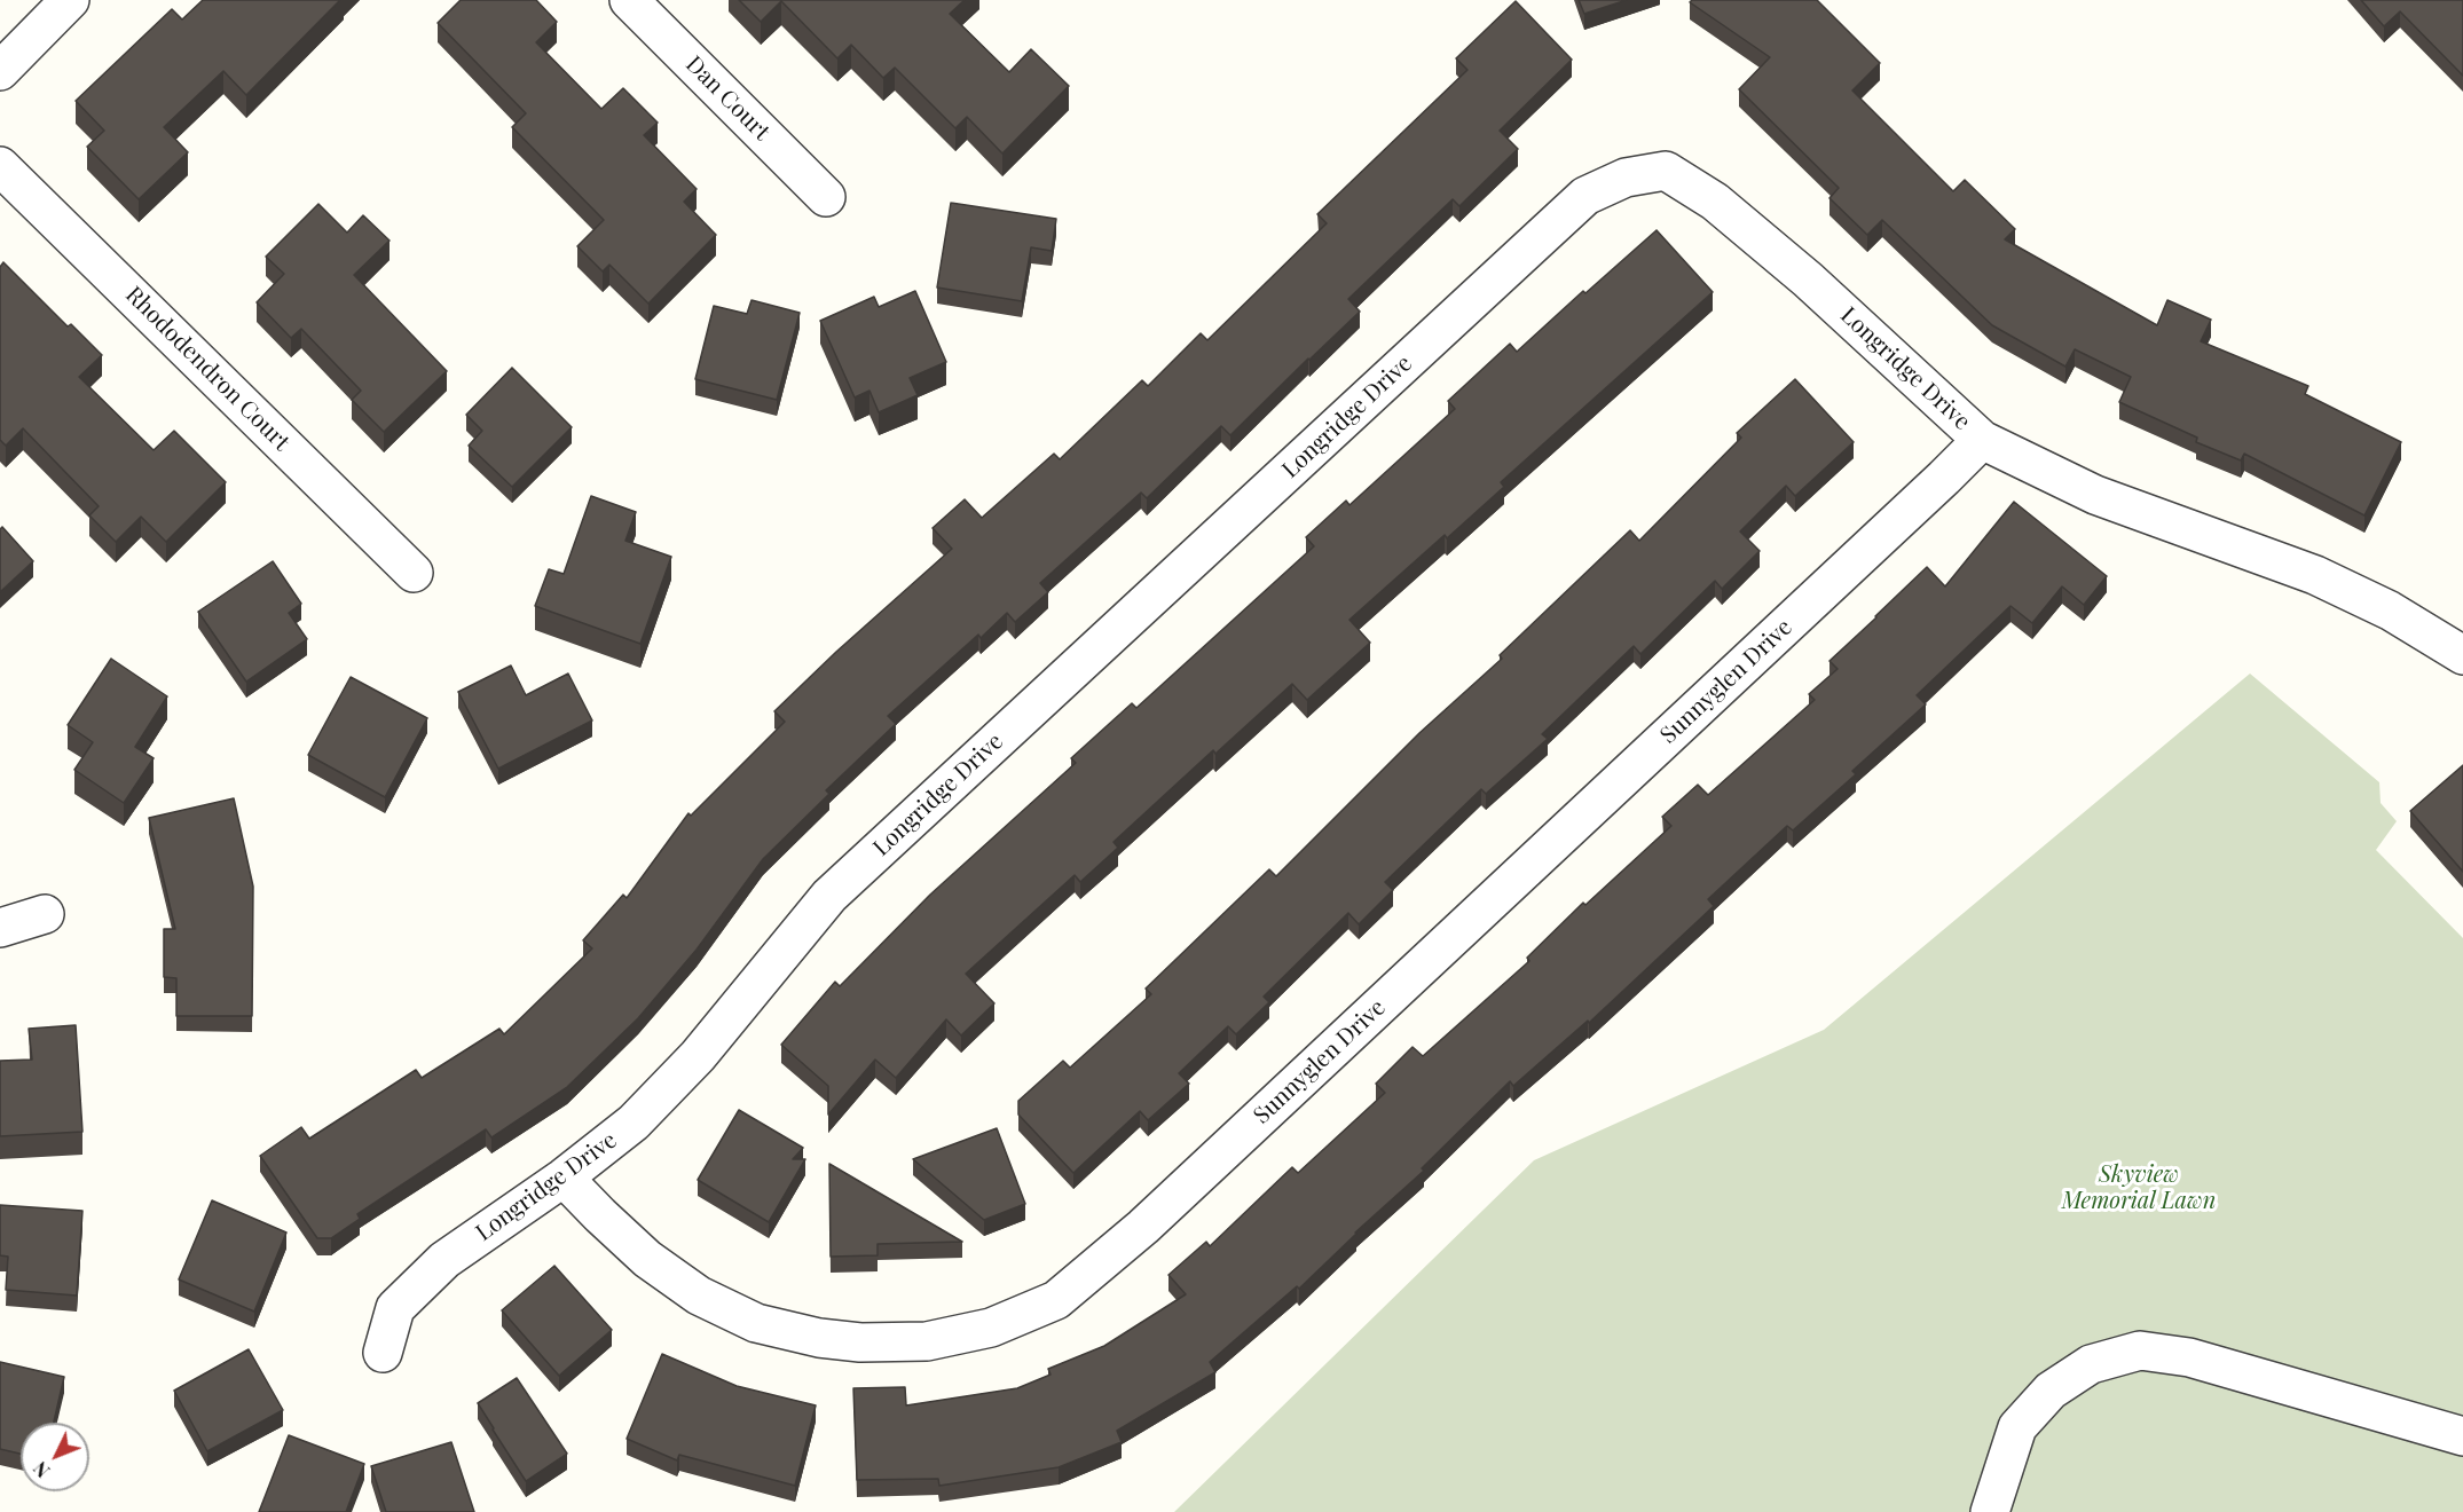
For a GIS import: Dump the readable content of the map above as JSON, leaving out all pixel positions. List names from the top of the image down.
{
  "streets": {
    "street": [
      "Dan Court",
      "Rhododendron Court",
      "Longridge Drive",
      "Sunnyglen Drive"
    ]
  },
  "crossings": [
    ["Longridge Drive", "Sunnyglen Drive"]
  ],
  "parks": ["Skyview Memorial Lawn"],
  "north": "bottom left"
}
